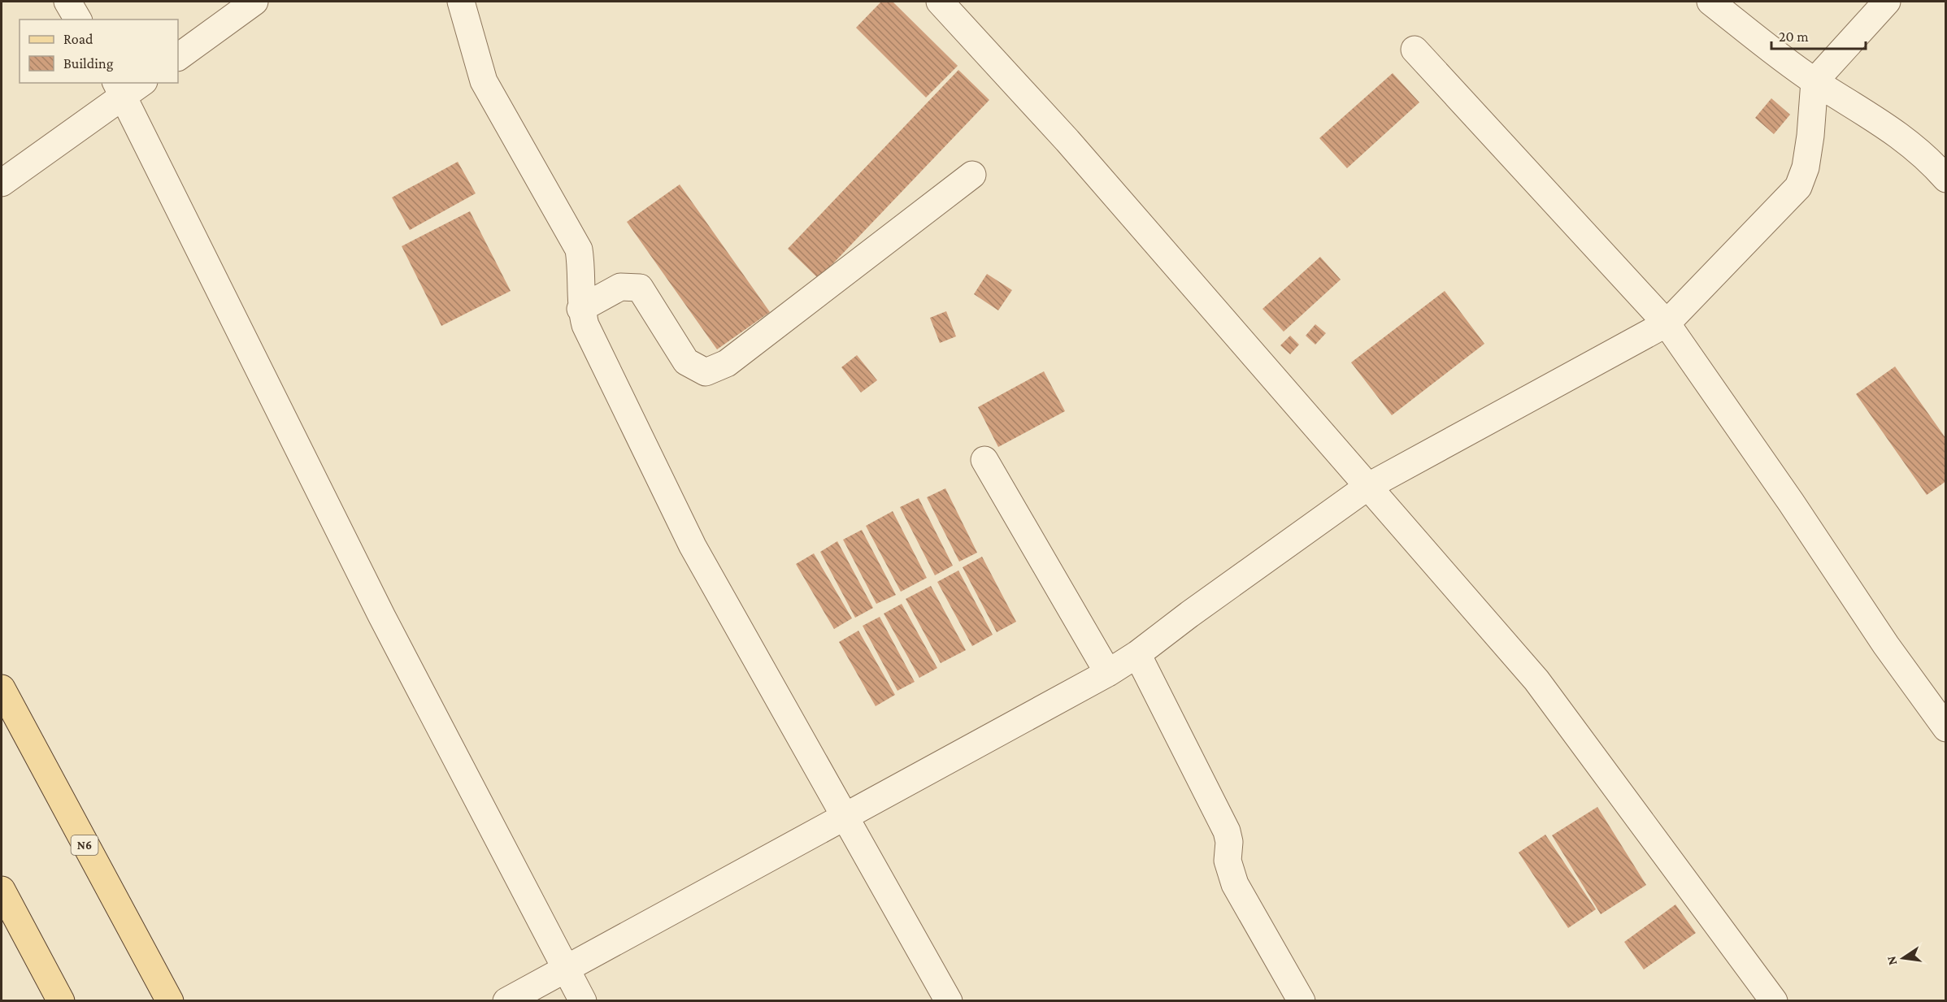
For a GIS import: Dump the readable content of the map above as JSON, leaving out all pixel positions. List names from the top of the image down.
{
  "streets": {
    "main road": ["N6"]
  },
  "legend": ["Road", "Building"],
  "scale_bar": "20 m",
  "north": "left"
}
